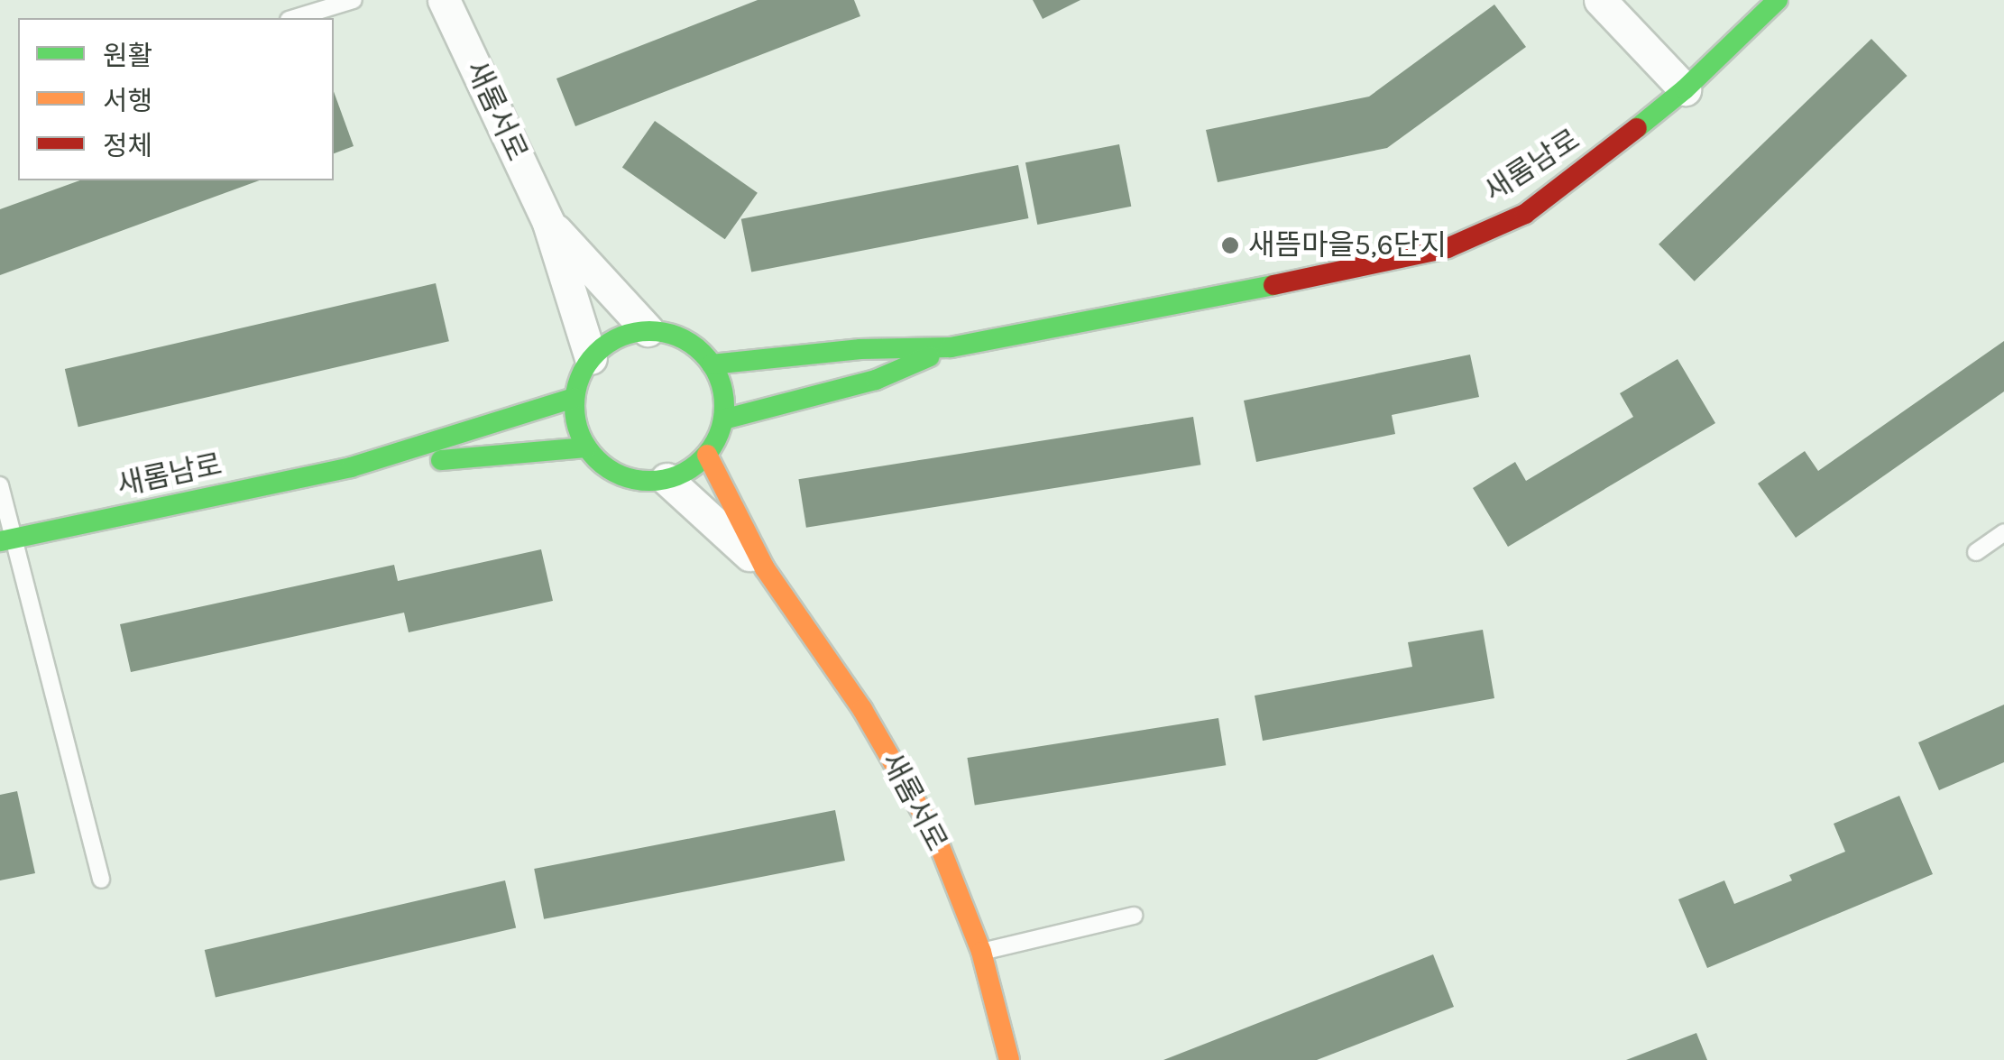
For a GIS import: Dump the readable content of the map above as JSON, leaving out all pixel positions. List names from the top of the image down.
{
  "streets": {
    "street": ["새롬서로", "새롬남로"]
  },
  "crossings": [
    ["새롬서로", "새롬남로"]
  ],
  "places": ["새뜸마을5,6단지"],
  "legend": ["원활", "서행", "정체"]
}
